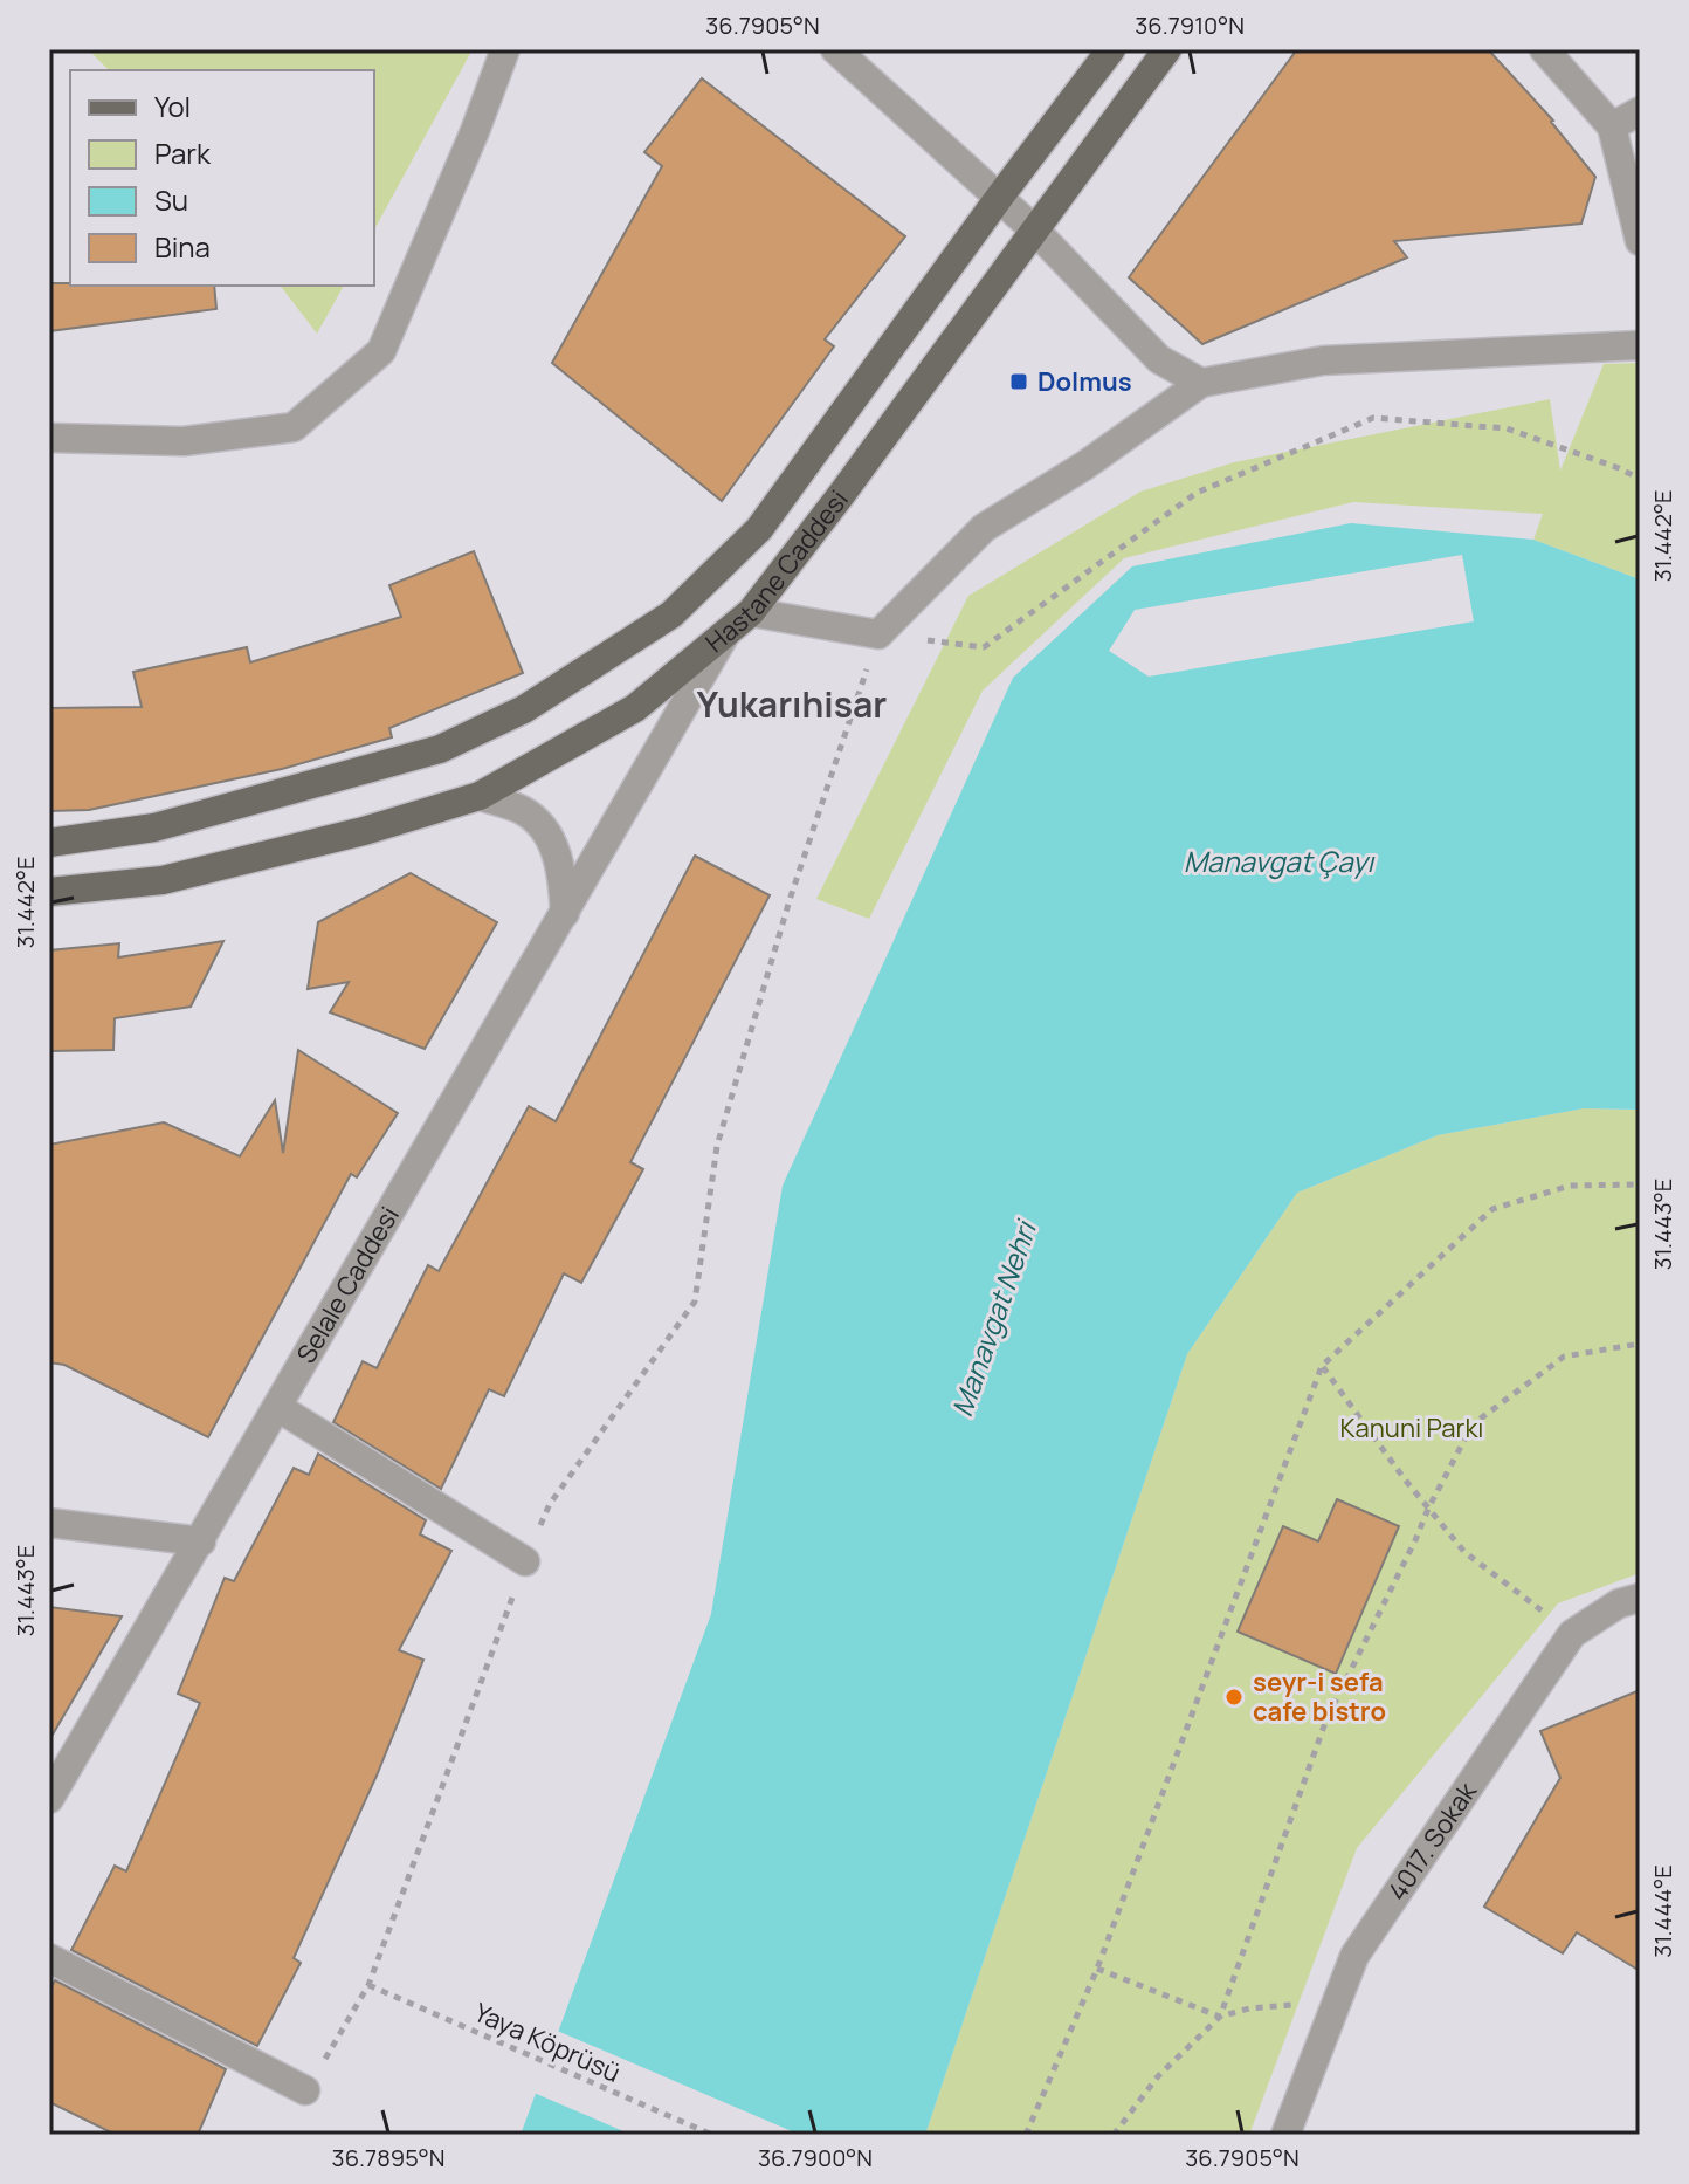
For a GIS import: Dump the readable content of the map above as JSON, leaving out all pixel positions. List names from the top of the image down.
{
  "streets": {
    "main road": ["Hastane Caddesi"],
    "street": ["Selale Caddesi", "4017. Sokak"],
    "path": ["Yaya Köprüsü"]
  },
  "crossings": [
    ["Hastane Caddesi", "Selale Caddesi"]
  ],
  "districts": ["Yukarıhisar"],
  "water": ["Manavgat Çayı", "Manavgat Nehri"],
  "parks": ["Kanuni Parkı"],
  "places": {
    "transit": ["Dolmus"],
    "other": ["seyr-i sefa cafe bistro"]
  },
  "legend": [
    "Yol",
    "Park",
    "Su",
    "Bina"
  ],
  "coordinates": [
    "36.7905°N",
    "36.7910°N",
    "31.442°E",
    "31.443°E",
    "31.444°E",
    "36.7895°N",
    "36.7900°N"
  ]
}
